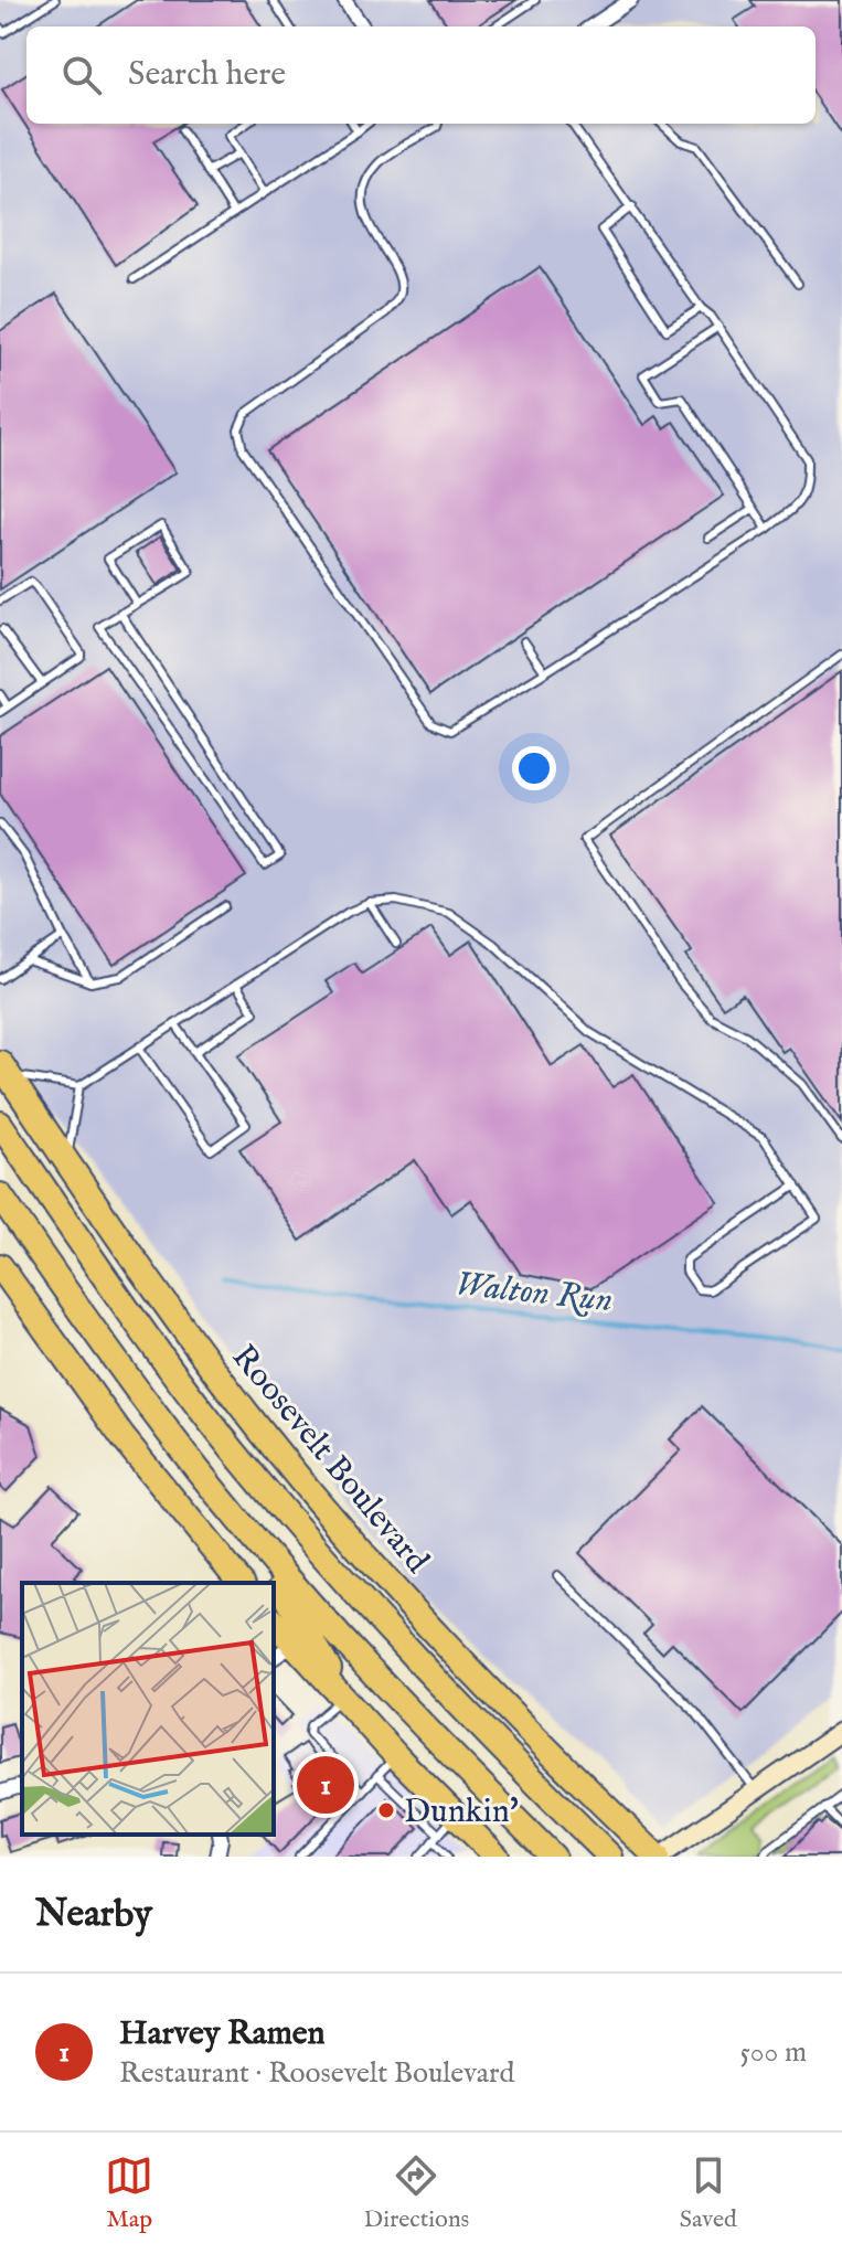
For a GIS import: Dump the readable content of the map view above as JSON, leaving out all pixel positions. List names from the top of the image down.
{
  "streets": {
    "highway": ["Roosevelt Boulevard"]
  },
  "water": ["Walton Run"],
  "places": ["Dunkin'"],
  "page": {
    "search": "Search here",
    "pins": "1",
    "heading": "Nearby",
    "list": [
      {
        "mark": "1",
        "name": "Harvey Ramen",
        "note": "Restaurant · Roosevelt Boulevard",
        "value": "500 m"
      }
    ],
    "nav": ["Map", "Directions", "Saved"]
  }
}
